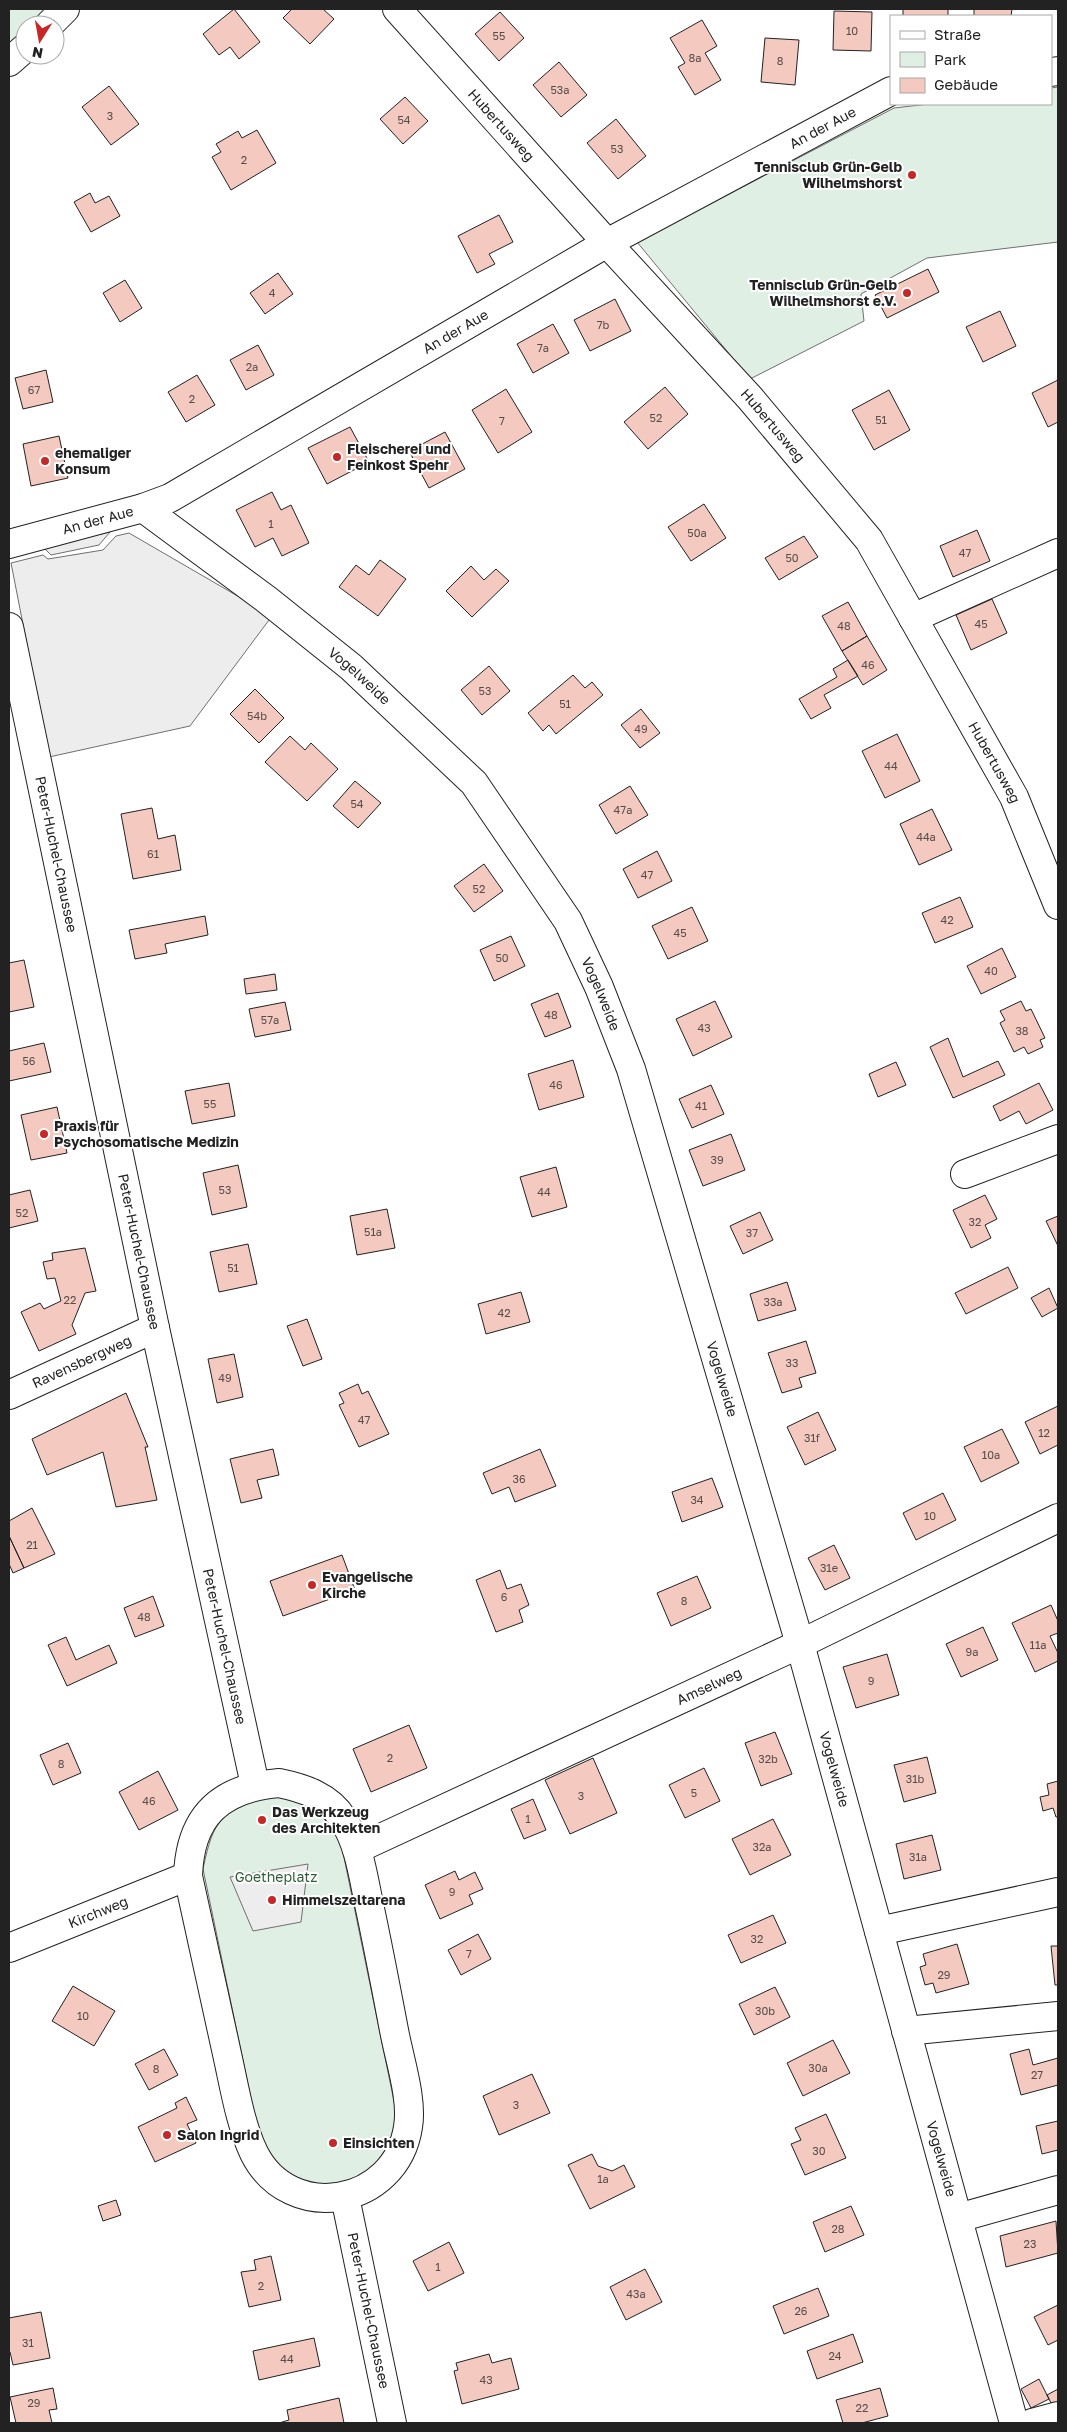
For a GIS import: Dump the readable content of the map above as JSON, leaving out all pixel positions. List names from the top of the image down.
{
  "streets": {
    "street": [
      "Hubertusweg",
      "An der Aue",
      "Vogelweide",
      "Peter-Huchel-Chaussee",
      "Ravensbergweg",
      "Amselweg",
      "Kirchweg"
    ]
  },
  "crossings": [
    ["Hubertusweg", "An der Aue"],
    ["An der Aue", "Vogelweide"],
    ["Vogelweide", "Amselweg"],
    ["Peter-Huchel-Chaussee", "Ravensbergweg"]
  ],
  "parks": ["Goetheplatz"],
  "places": [
    "Tennisclub Grün-Gelb Wilhelmshorst",
    "Tennisclub Grün-Gelb Wilhelmshorst e.V.",
    "Fleischerei und Feinkost Spehr",
    "ehemaliger Konsum",
    "Praxis für Psychosomatische Medizin",
    "Evangelische Kirche",
    "Das Werkzeug des Architekten",
    "Himmelszeltarena",
    "Salon Ingrid",
    "Einsichten"
  ],
  "house_numbers": [
    "10",
    "55",
    "8a",
    "8",
    "53a",
    "3",
    "54",
    "53",
    "2",
    "4",
    "7b",
    "7a",
    "2a",
    "67",
    "2",
    "52",
    "51",
    "7",
    "1",
    "50a",
    "47",
    "50",
    "45",
    "48",
    "46",
    "53",
    "51",
    "54b",
    "49",
    "44",
    "54",
    "47a",
    "44a",
    "61",
    "47",
    "52",
    "42",
    "45",
    "50",
    "40",
    "48",
    "57a",
    "43",
    "38",
    "56",
    "46",
    "55",
    "41",
    "39",
    "53",
    "44",
    "52",
    "32",
    "51a",
    "37",
    "51",
    "22",
    "33a",
    "42",
    "33",
    "49",
    "47",
    "12",
    "31f",
    "10a",
    "36",
    "34",
    "10",
    "21",
    "31e",
    "6",
    "8",
    "48",
    "11a",
    "9a",
    "9",
    "2",
    "32b",
    "8",
    "31b",
    "5",
    "3",
    "46",
    "1",
    "32a",
    "31a",
    "9",
    "32",
    "7",
    "29",
    "30b",
    "10",
    "30a",
    "8",
    "27",
    "3",
    "30",
    "1a",
    "28",
    "23",
    "1",
    "2",
    "43a",
    "26",
    "31",
    "24",
    "44",
    "43",
    "29",
    "22"
  ],
  "legend": ["Straße", "Park", "Gebäude"],
  "north": "bottom"
}
